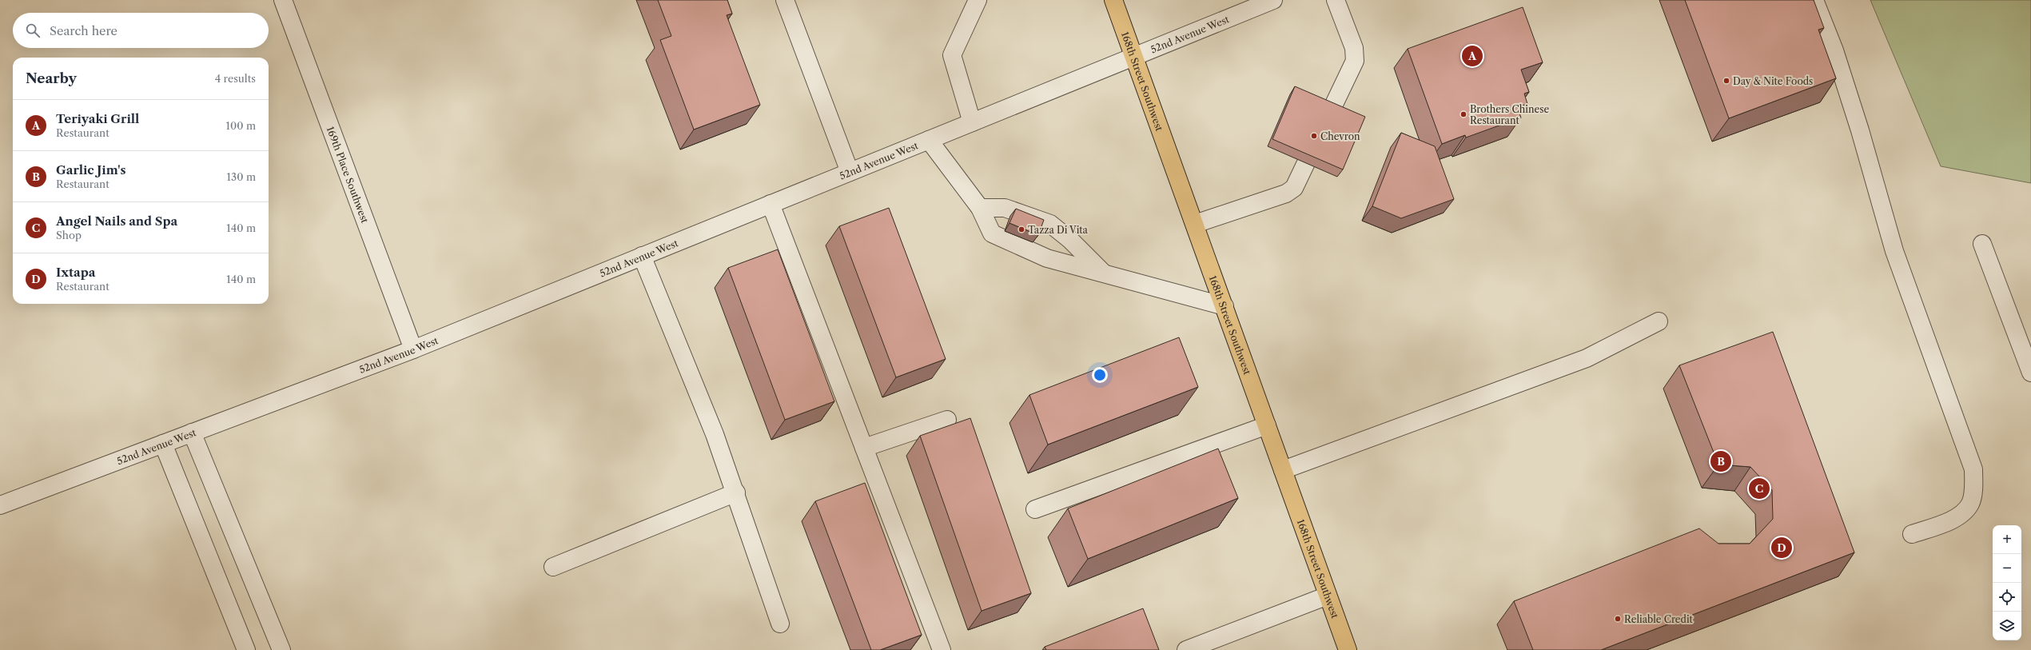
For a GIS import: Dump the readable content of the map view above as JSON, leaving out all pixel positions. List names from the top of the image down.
{
  "streets": {
    "main road": ["168th Street Southwest"],
    "street": ["52nd Avenue West", "169th Place Southwest"]
  },
  "crossings": [
    ["52nd Avenue West", "168th Street Southwest"],
    ["52nd Avenue West", "169th Place Southwest"]
  ],
  "places": [
    "Day & Nite Foods",
    "Brothers Chinese Restaurant",
    "Chevron",
    "Tazza Di Vita",
    "Reliable Credit"
  ],
  "page": {
    "search": "Search here",
    "pins": [
      "A",
      "B",
      "C",
      "D"
    ],
    "heading": ["Nearby", "4 results"],
    "list": [
      {
        "mark": "A",
        "name": "Teriyaki Grill",
        "note": "Restaurant",
        "value": "100 m"
      },
      {
        "mark": "B",
        "name": "Garlic Jim's",
        "note": "Restaurant",
        "value": "130 m"
      },
      {
        "mark": "C",
        "name": "Angel Nails and Spa",
        "note": "Shop",
        "value": "140 m"
      },
      {
        "mark": "D",
        "name": "Ixtapa",
        "note": "Restaurant",
        "value": "140 m"
      }
    ],
    "map_buttons": ["+", "−"]
  }
}
